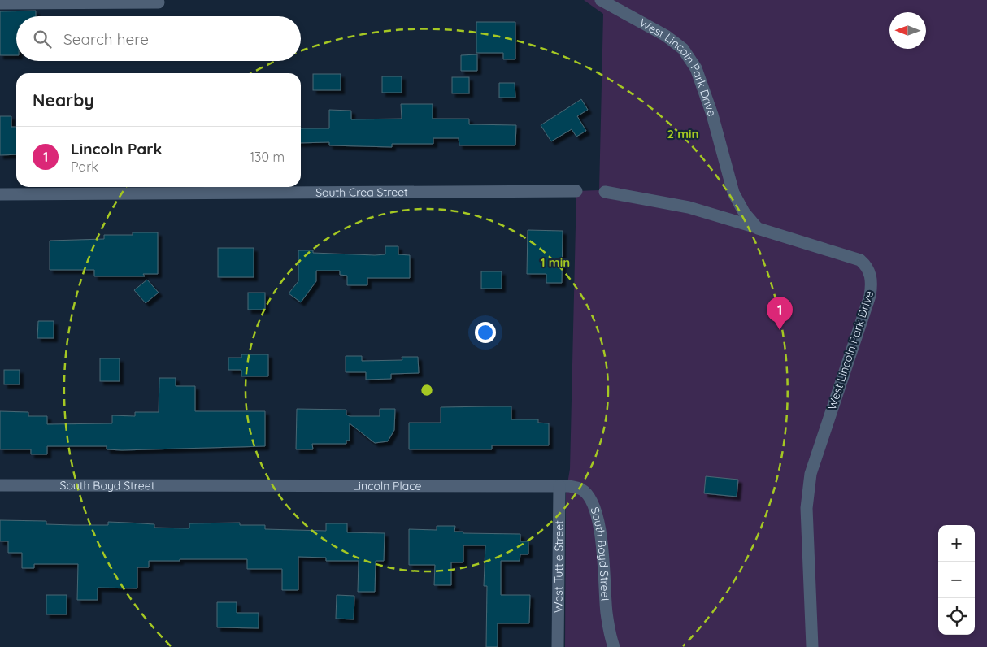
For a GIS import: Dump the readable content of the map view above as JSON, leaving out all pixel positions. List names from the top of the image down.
{
  "streets": {
    "street": [
      "West Lincoln Park Drive",
      "South Crea Street",
      "South Boyd Street",
      "Lincoln Place",
      "West Tuttle Street"
    ]
  },
  "crossings": [
    ["South Boyd Street", "Lincoln Place"],
    ["South Boyd Street", "West Tuttle Street"],
    ["Lincoln Place", "West Tuttle Street"]
  ],
  "north": "left",
  "page": {
    "search": "Search here",
    "heading": "Nearby",
    "list": [
      {
        "mark": "1",
        "name": "Lincoln Park",
        "note": "Park",
        "value": "130 m"
      }
    ],
    "pins": "1",
    "map_buttons": ["+", "−"]
  },
  "rings": ["2 min", "1 min"]
}
